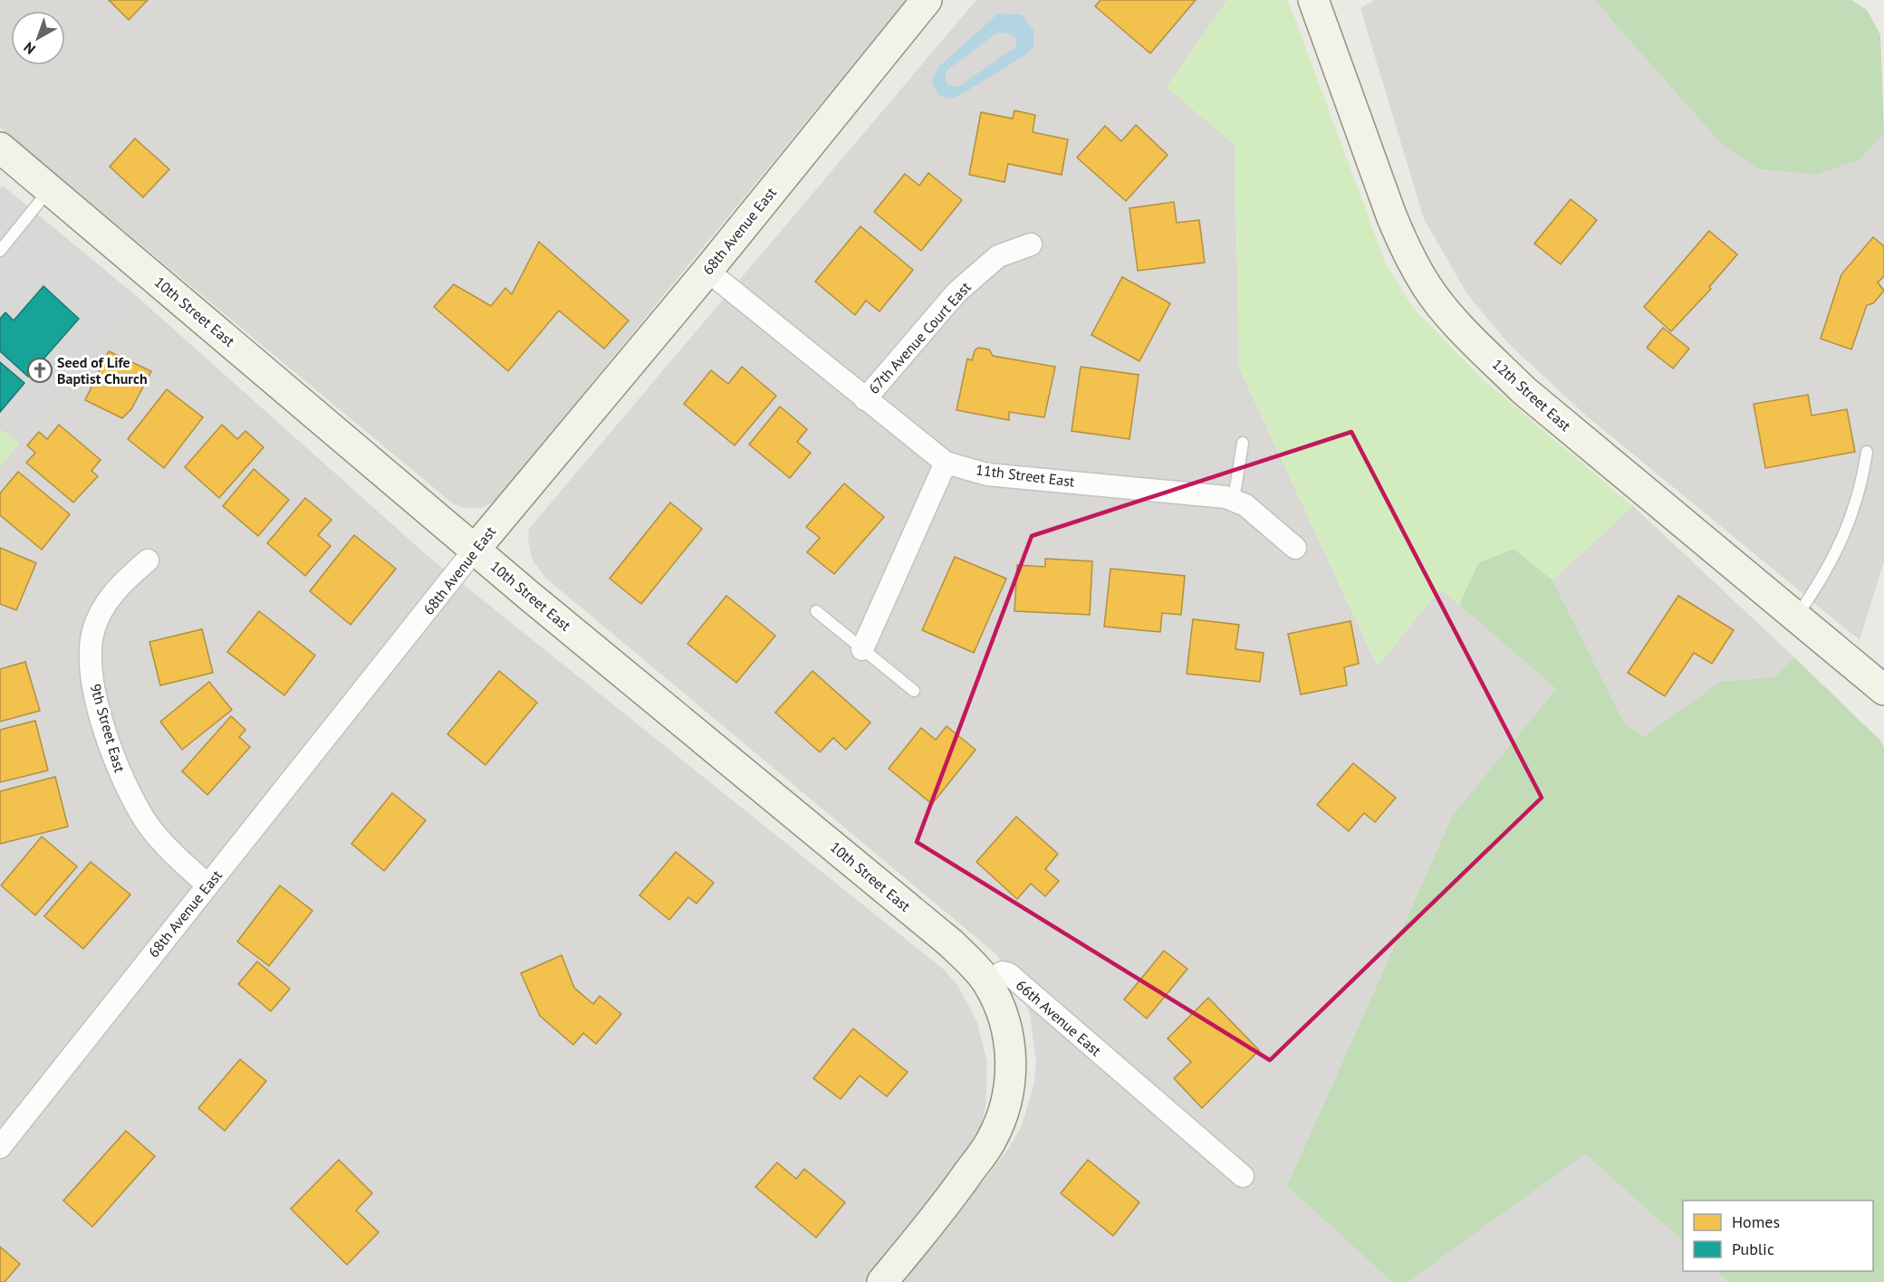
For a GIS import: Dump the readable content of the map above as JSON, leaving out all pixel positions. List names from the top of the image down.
{
  "streets": {
    "street": [
      "68th Avenue East",
      "10th Street East",
      "67th Avenue Court East",
      "12th Street East",
      "11th Street East",
      "9th Street East",
      "66th Avenue East"
    ]
  },
  "crossings": [
    ["68th Avenue East", "10th Street East"],
    ["68th Avenue East", "11th Street East"],
    ["68th Avenue East", "9th Street East"],
    ["10th Street East", "66th Avenue East"],
    ["67th Avenue Court East", "11th Street East"]
  ],
  "places": {
    "church": ["Seed of Life Baptist Church"]
  },
  "legend": ["Homes", "Public"],
  "north": "bottom left"
}
